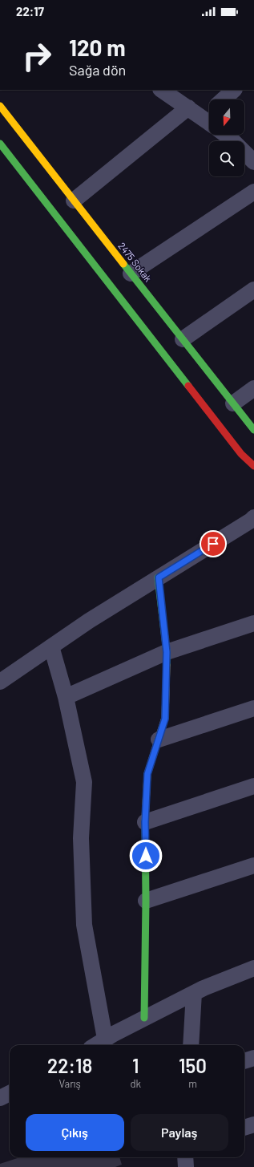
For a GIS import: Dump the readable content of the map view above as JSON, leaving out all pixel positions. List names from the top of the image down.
{
  "streets": {
    "main road": ["2475 Sokak"]
  },
  "north": "bottom",
  "page": {
    "status": "22:17",
    "turn": ["120 m", "Sağa dön"],
    "eta": [
      "22:18",
      "Varış",
      "1",
      "dk",
      "150",
      "m"
    ],
    "buttons": ["Çıkış", "Paylaş"]
  }
}
